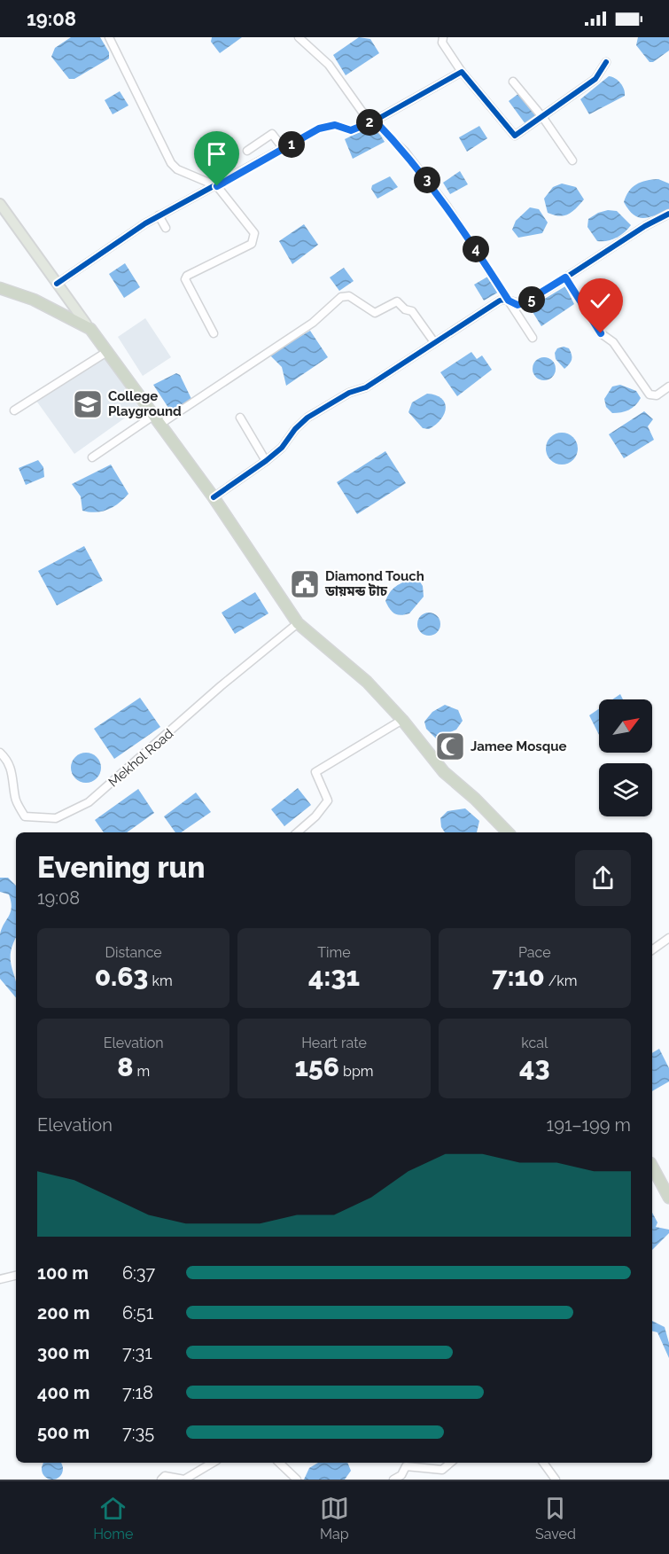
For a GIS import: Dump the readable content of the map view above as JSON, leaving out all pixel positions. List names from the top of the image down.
{
  "streets": {
    "street": ["Mekhol Road"]
  },
  "places": {
    "school or university": ["College Playground"],
    "public building": ["Diamond Touch ডায়মন্ড টাচ"],
    "mosque": ["Jamee Mosque"]
  },
  "north": "top right",
  "page": {
    "status": "19:08",
    "pins": [
      "2",
      "1",
      "3",
      "4",
      "5"
    ],
    "heading": ["Evening run", "19:08"],
    "stats": [
      ["Distance", "0.63 km"],
      ["Time", "4:31"],
      ["Pace", "7:10 /km"],
      ["Elevation", "8 m"],
      ["Heart rate", "156 bpm"],
      ["kcal", "43"]
    ],
    "chart": ["Elevation", "191–199 m"],
    "list": [
      {
        "name": "100 m",
        "note": "6:37"
      },
      {
        "name": "200 m",
        "note": "6:51"
      },
      {
        "name": "300 m",
        "note": "7:31"
      },
      {
        "name": "400 m",
        "note": "7:18"
      },
      {
        "name": "500 m",
        "note": "7:35"
      }
    ],
    "tabs": ["Home", "Map", "Saved"]
  }
}
